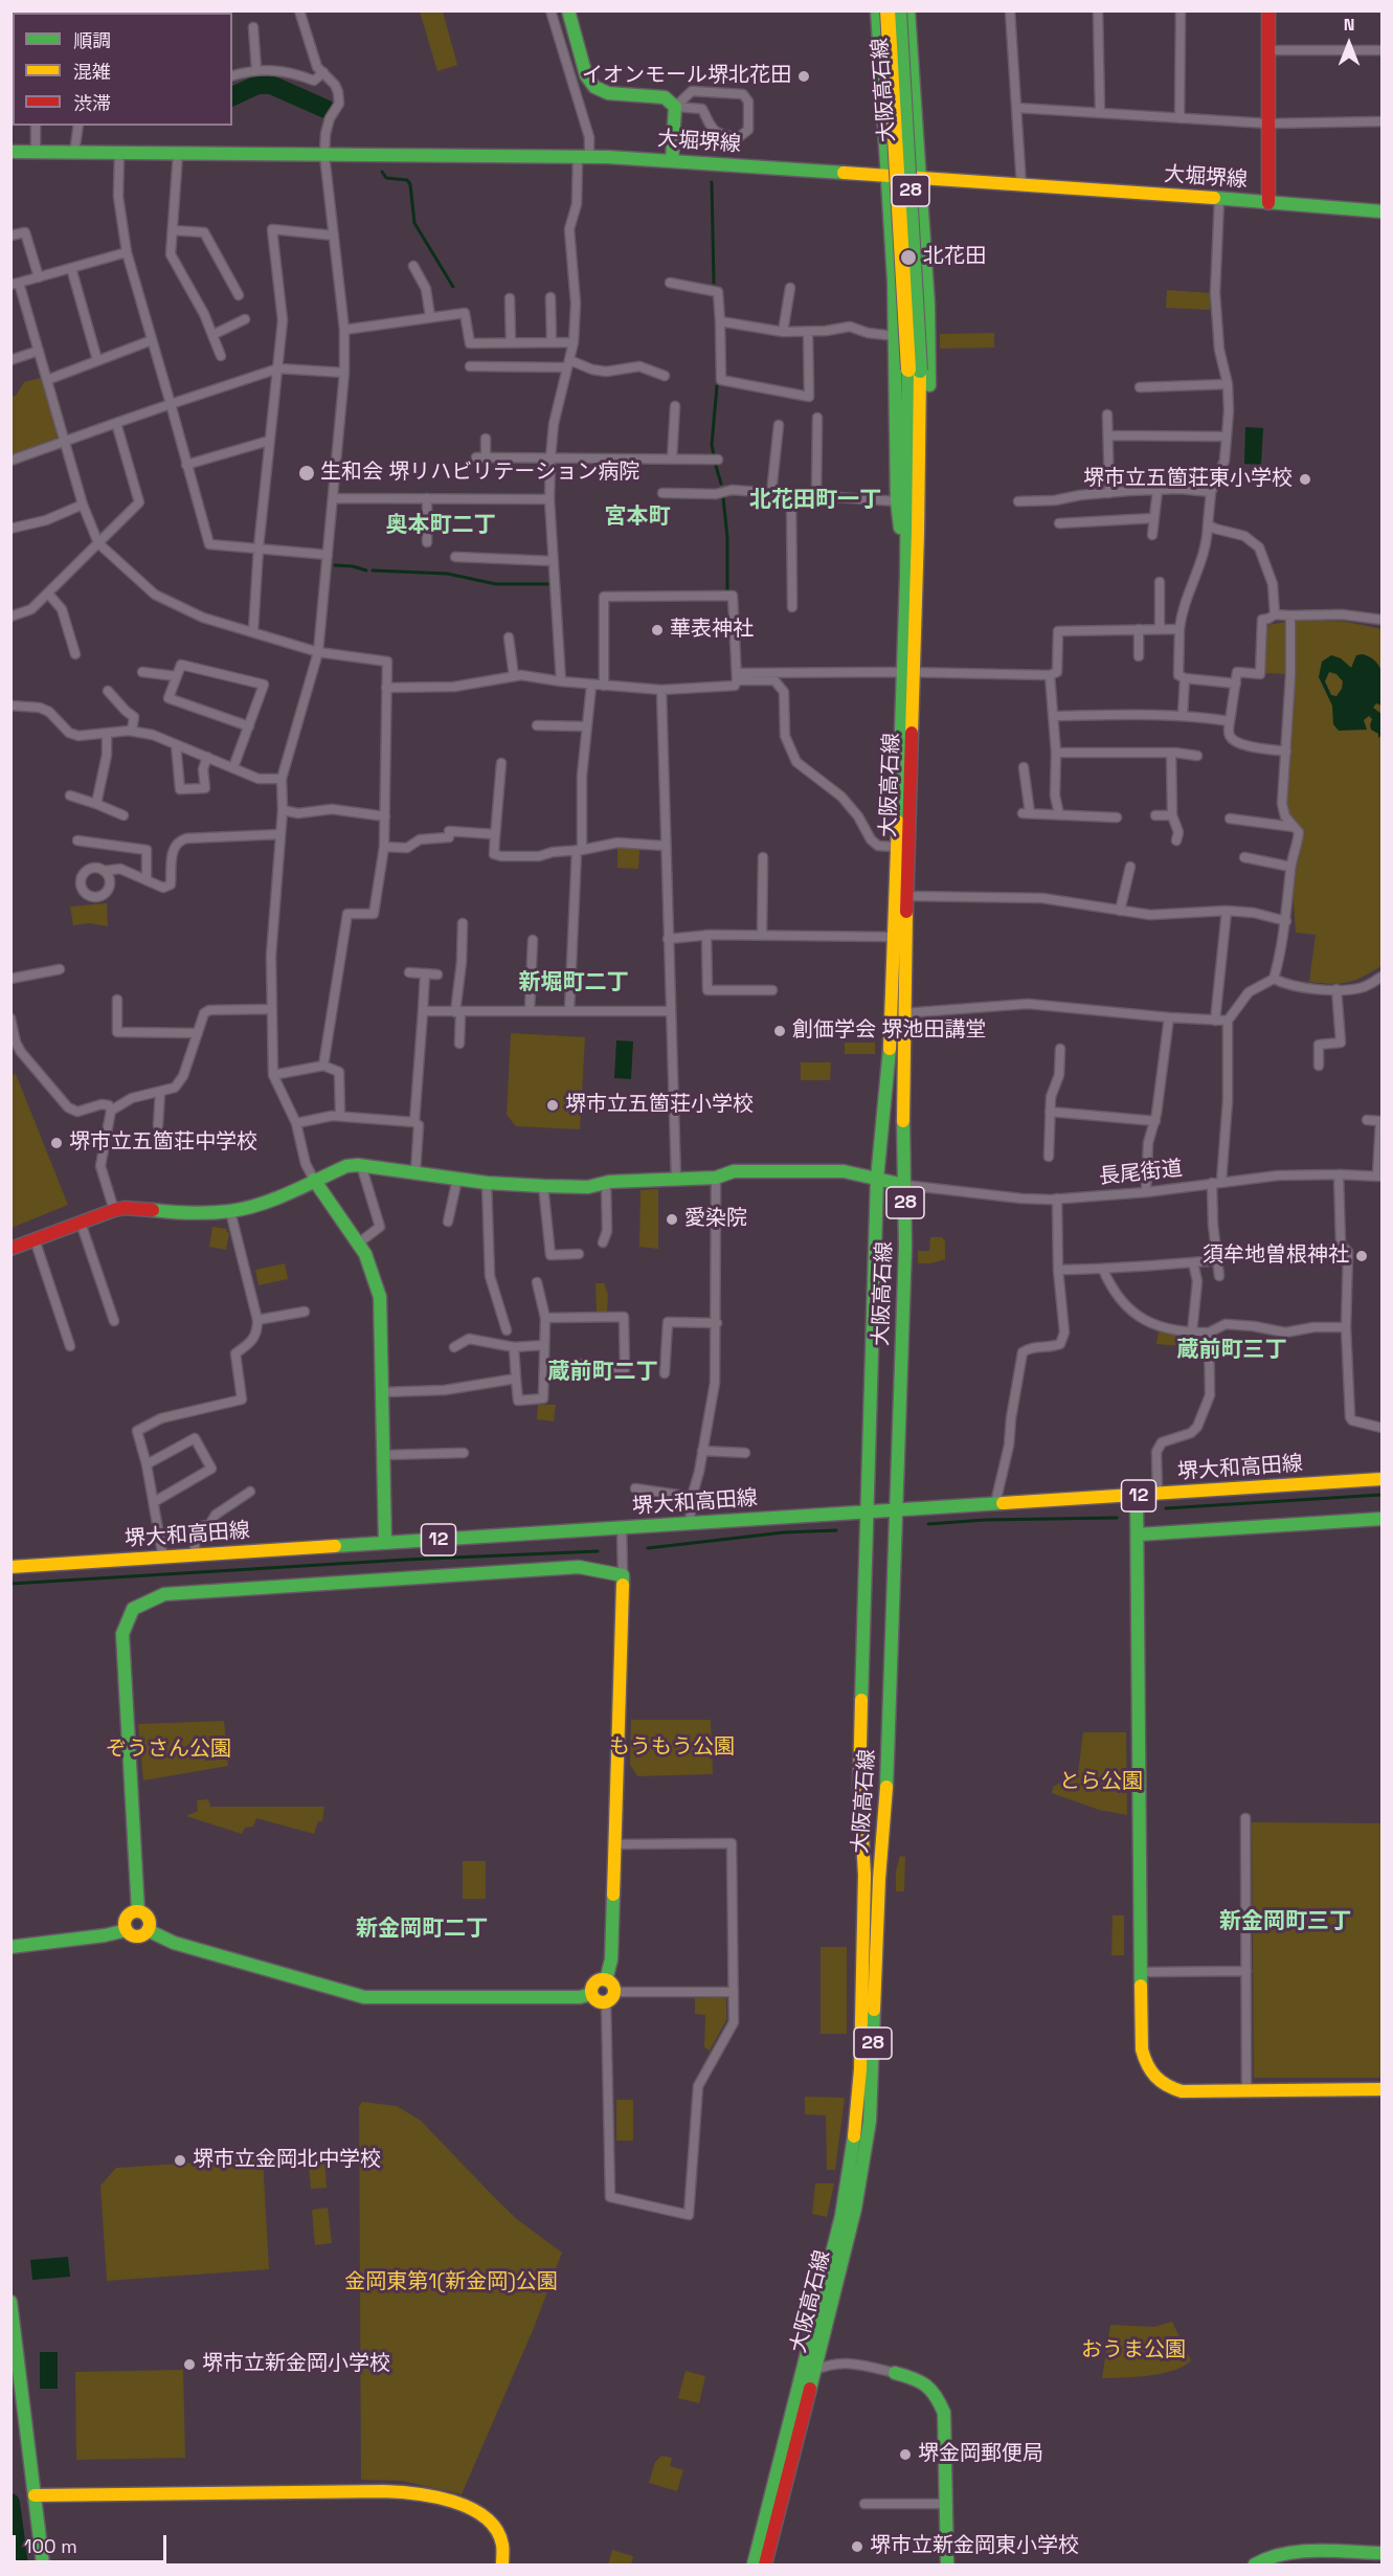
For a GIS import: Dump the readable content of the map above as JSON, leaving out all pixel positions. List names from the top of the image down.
{
  "streets": {
    "main road": [
      "大阪高石線",
      "大堀堺線",
      "28",
      "堺大和高田線",
      "12"
    ],
    "street": ["長尾街道"]
  },
  "crossings": [
    ["大阪高石線", "長尾街道"],
    ["大阪高石線", "堺大和高田線"]
  ],
  "districts": [
    "北花田町一丁",
    "宮本町",
    "奥本町二丁",
    "新堀町二丁",
    "蔵前町三丁",
    "蔵前町二丁",
    "新金岡町三丁",
    "新金岡町二丁"
  ],
  "parks": [
    "もうもう公園",
    "ぞうさん公園",
    "とら公園",
    "金岡東第1(新金岡)公園",
    "おうま公園"
  ],
  "places": [
    "イオンモール堺北花田",
    "北花田",
    "生和会 堺リハビリテーション病院",
    "堺市立五箇荘東小学校",
    "華表神社",
    "創価学会 堺池田講堂",
    "堺市立五箇荘小学校",
    "堺市立五箇荘中学校",
    "愛染院",
    "須牟地曽根神社",
    "堺市立金岡北中学校",
    "堺市立新金岡小学校",
    "堺金岡郵便局",
    "堺市立新金岡東小学校"
  ],
  "legend": ["順調", "混雑", "渋滞"],
  "scale_bar": "100 m",
  "north": "top"
}
